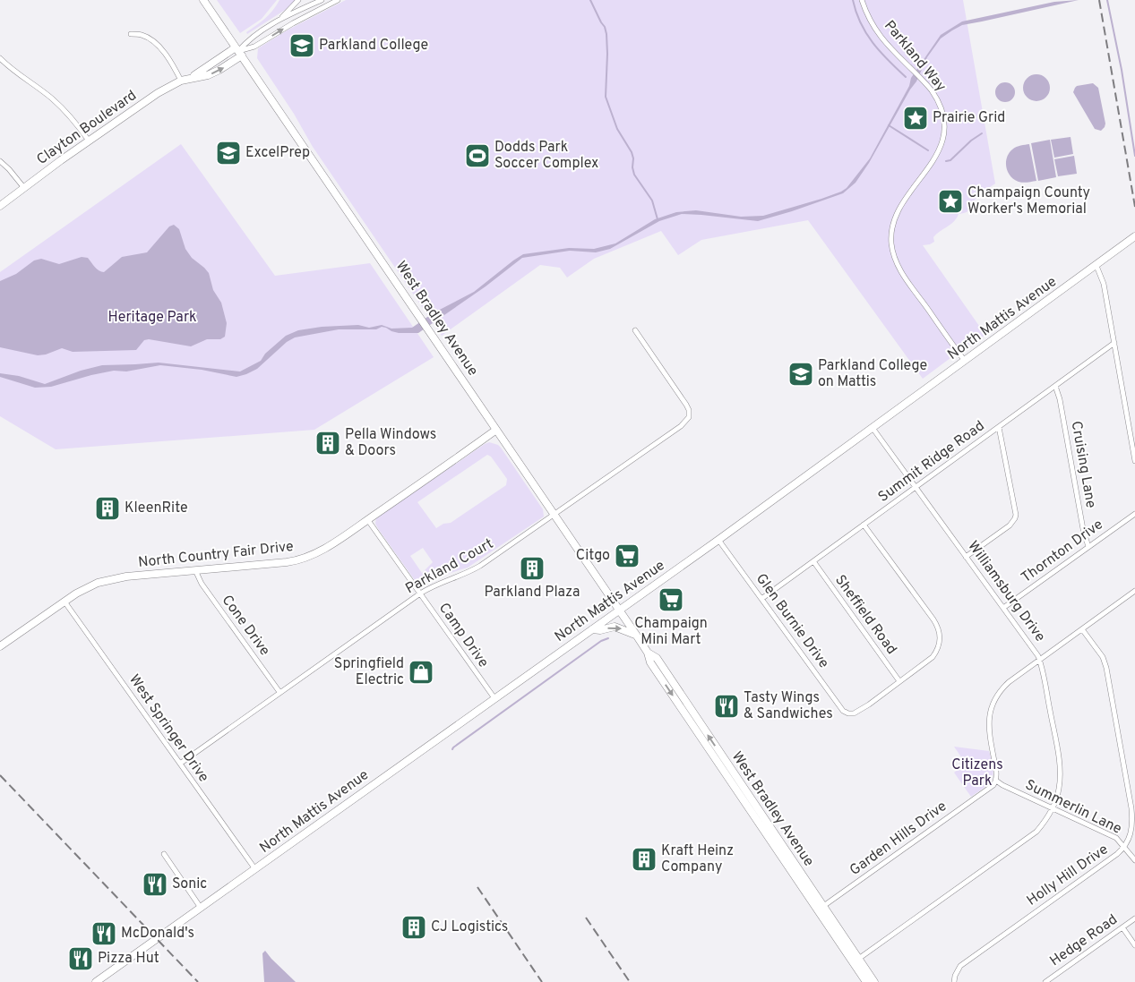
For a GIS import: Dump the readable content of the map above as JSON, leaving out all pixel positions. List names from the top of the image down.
{
  "streets": {
    "main road": [
      "Clayton Boulevard",
      "West Bradley Avenue",
      "North Mattis Avenue",
      "North Country Fair Drive"
    ],
    "street": [
      "Parkland Way",
      "Summit Ridge Road",
      "Cruising Lane",
      "Thornton Drive",
      "Parkland Court",
      "Williamsburg Drive",
      "Sheffield Road",
      "Glen Burnie Drive",
      "Cone Drive",
      "Camp Drive",
      "West Springer Drive",
      "Summerlin Lane",
      "Garden Hills Drive",
      "Holly Hill Drive",
      "Hedge Road"
    ]
  },
  "crossings": [
    ["Parkland Way", "North Mattis Avenue"],
    ["Clayton Boulevard", "West Bradley Avenue"],
    ["West Bradley Avenue", "North Mattis Avenue"],
    ["West Bradley Avenue", "North Country Fair Drive"],
    ["West Bradley Avenue", "Parkland Court"],
    ["West Bradley Avenue", "Williamsburg Drive"],
    ["West Bradley Avenue", "Garden Hills Drive"],
    ["North Mattis Avenue", "Williamsburg Drive"],
    ["North Mattis Avenue", "Glen Burnie Drive"],
    ["North Mattis Avenue", "Camp Drive"],
    ["North Mattis Avenue", "West Springer Drive"],
    ["Summit Ridge Road", "Cruising Lane"],
    ["Summit Ridge Road", "Williamsburg Drive"],
    ["Summit Ridge Road", "Sheffield Road"],
    ["Summit Ridge Road", "Glen Burnie Drive"],
    ["Cruising Lane", "Thornton Drive"],
    ["Thornton Drive", "Williamsburg Drive"],
    ["North Country Fair Drive", "Cone Drive"],
    ["North Country Fair Drive", "Camp Drive"],
    ["North Country Fair Drive", "West Springer Drive"],
    ["Parkland Court", "Cone Drive"],
    ["Parkland Court", "Camp Drive"],
    ["Parkland Court", "West Springer Drive"],
    ["Williamsburg Drive", "Summerlin Lane"],
    ["Sheffield Road", "Glen Burnie Drive"],
    ["Summerlin Lane", "Garden Hills Drive"],
    ["Summerlin Lane", "Holly Hill Drive"]
  ],
  "parks": ["Heritage Park", "Citizens Park"],
  "places": {
    "school or university": ["Parkland College", "ExcelPrep", "Parkland College on Mattis"],
    "place": ["Prairie Grid", "Champaign County Worker's Memorial"],
    "sports": ["Dodds Park Soccer Complex"],
    "building": [
      "Pella Windows & Doors",
      "KleenRite",
      "Parkland Plaza",
      "Kraft Heinz Company",
      "CJ Logistics"
    ],
    "supermarket": ["Citgo", "Champaign Mini Mart"],
    "shop": ["Springfield Electric"],
    "restaurant": [
      "Tasty Wings & Sandwiches",
      "Sonic",
      "McDonald's",
      "Pizza Hut"
    ]
  }
}
